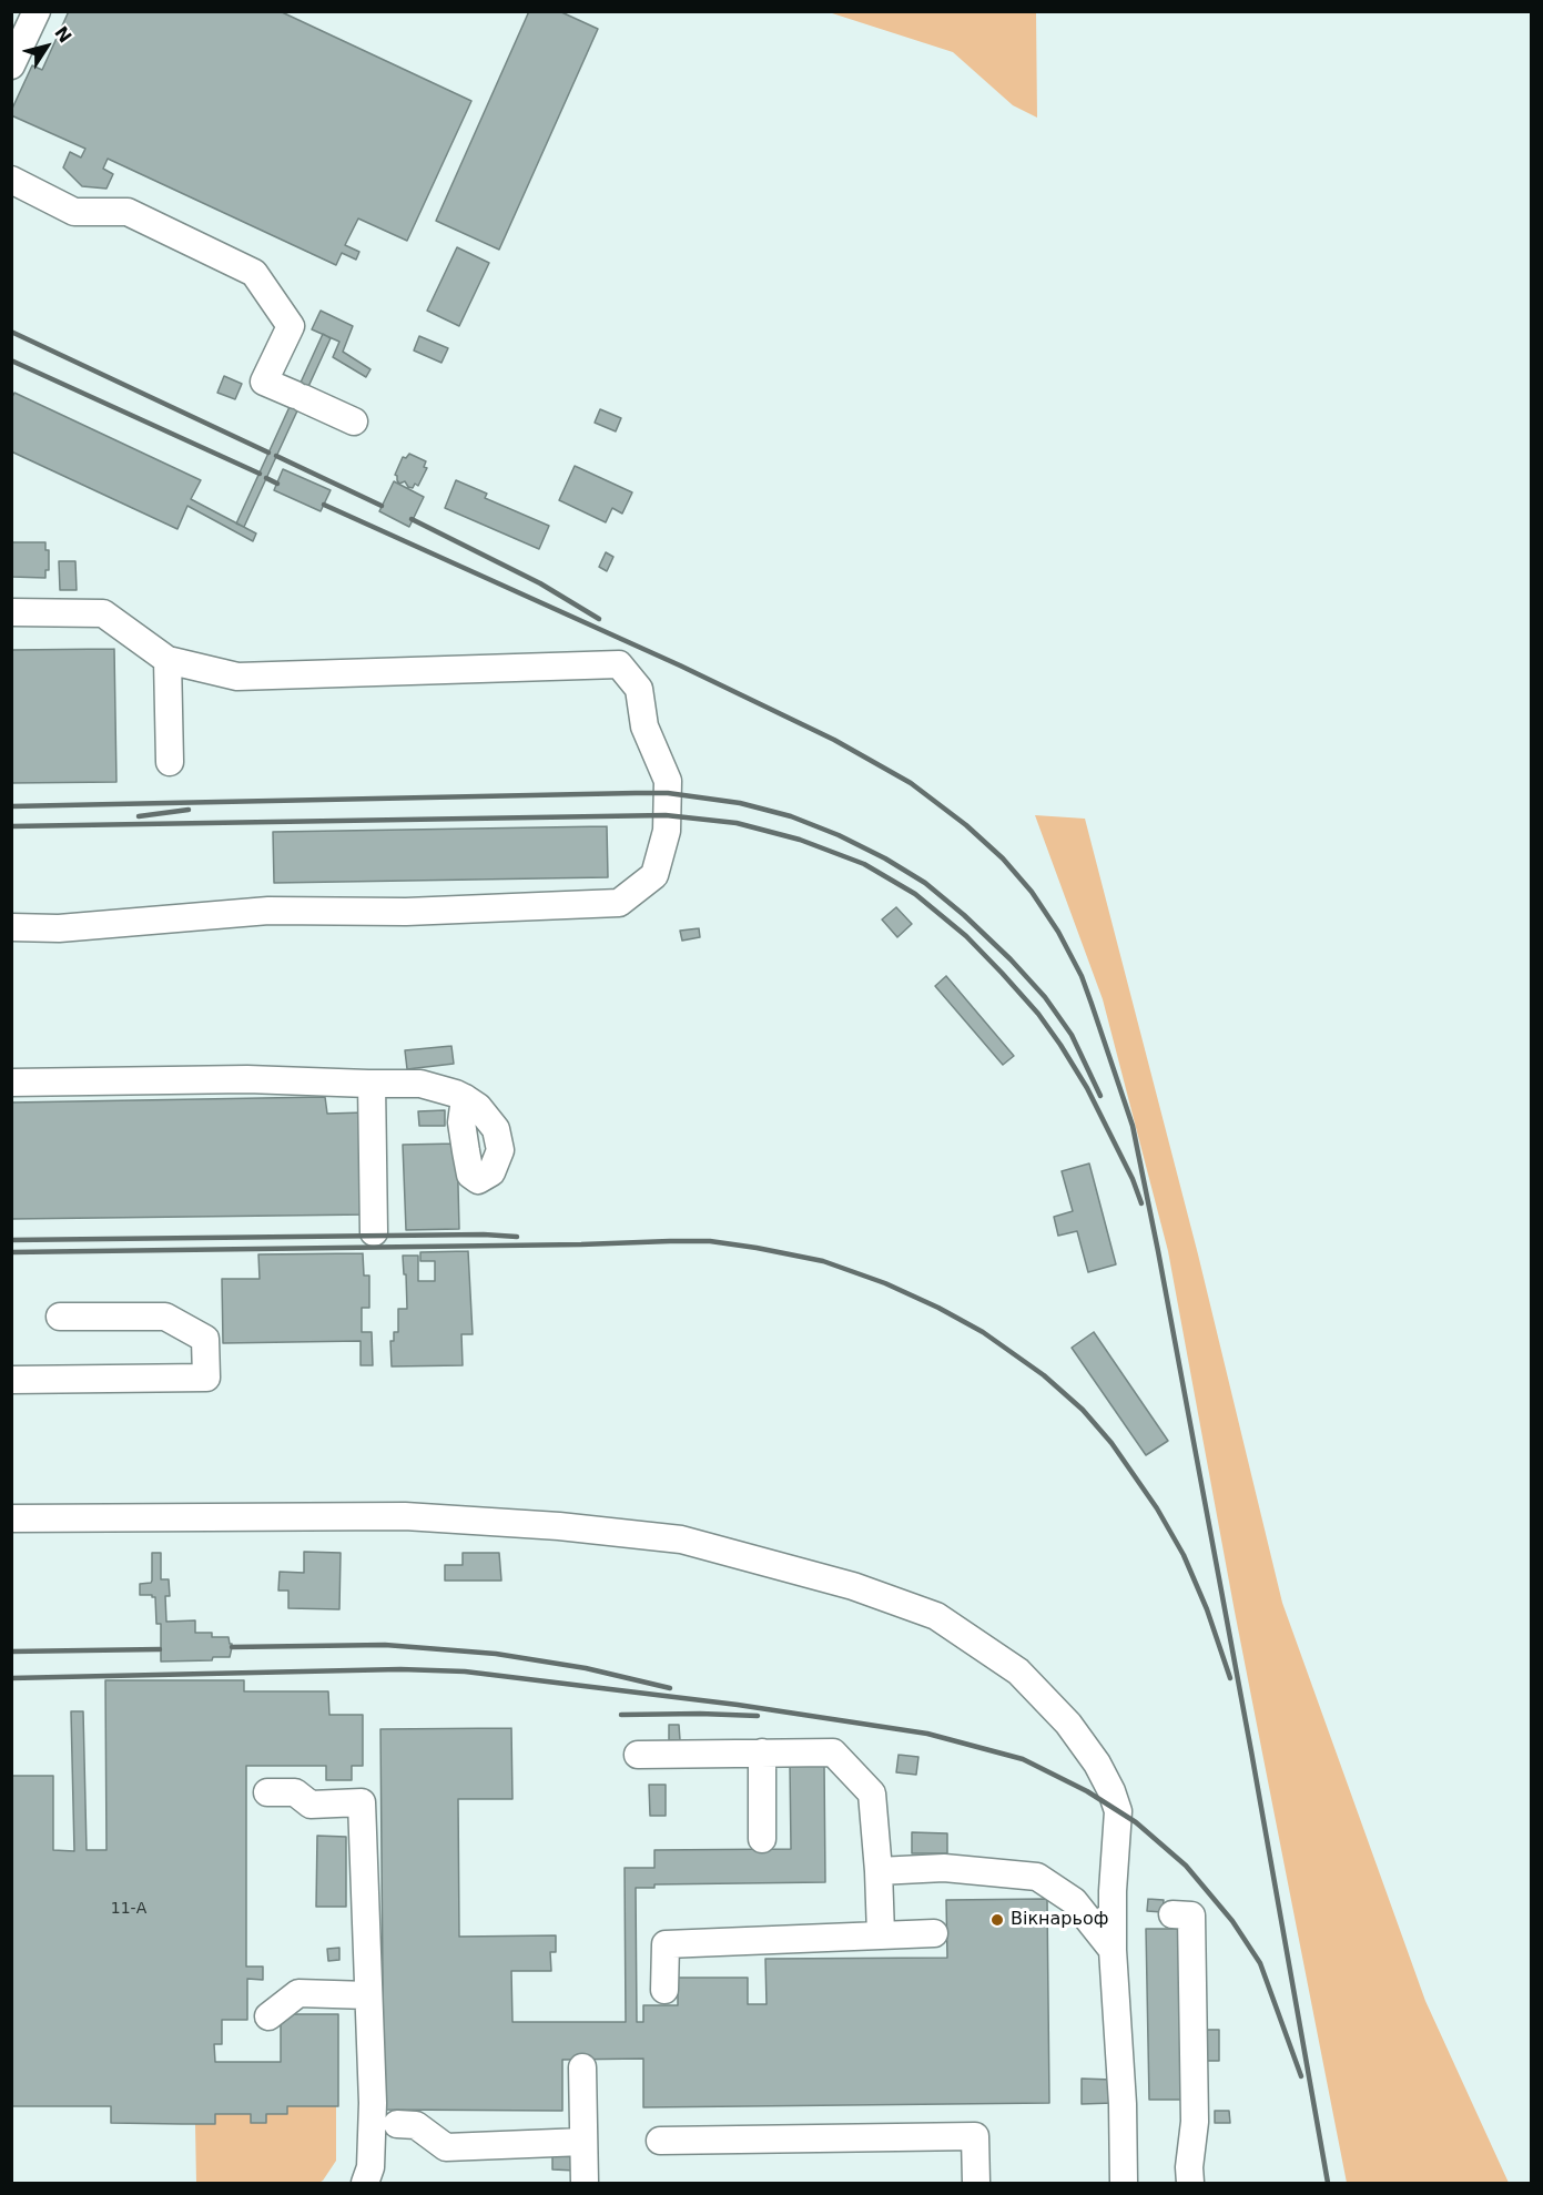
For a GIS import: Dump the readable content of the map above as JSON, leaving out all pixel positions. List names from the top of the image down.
{
  "places": ["Вікнарьоф"],
  "house_numbers": ["11-А"],
  "north": "top right"
}
